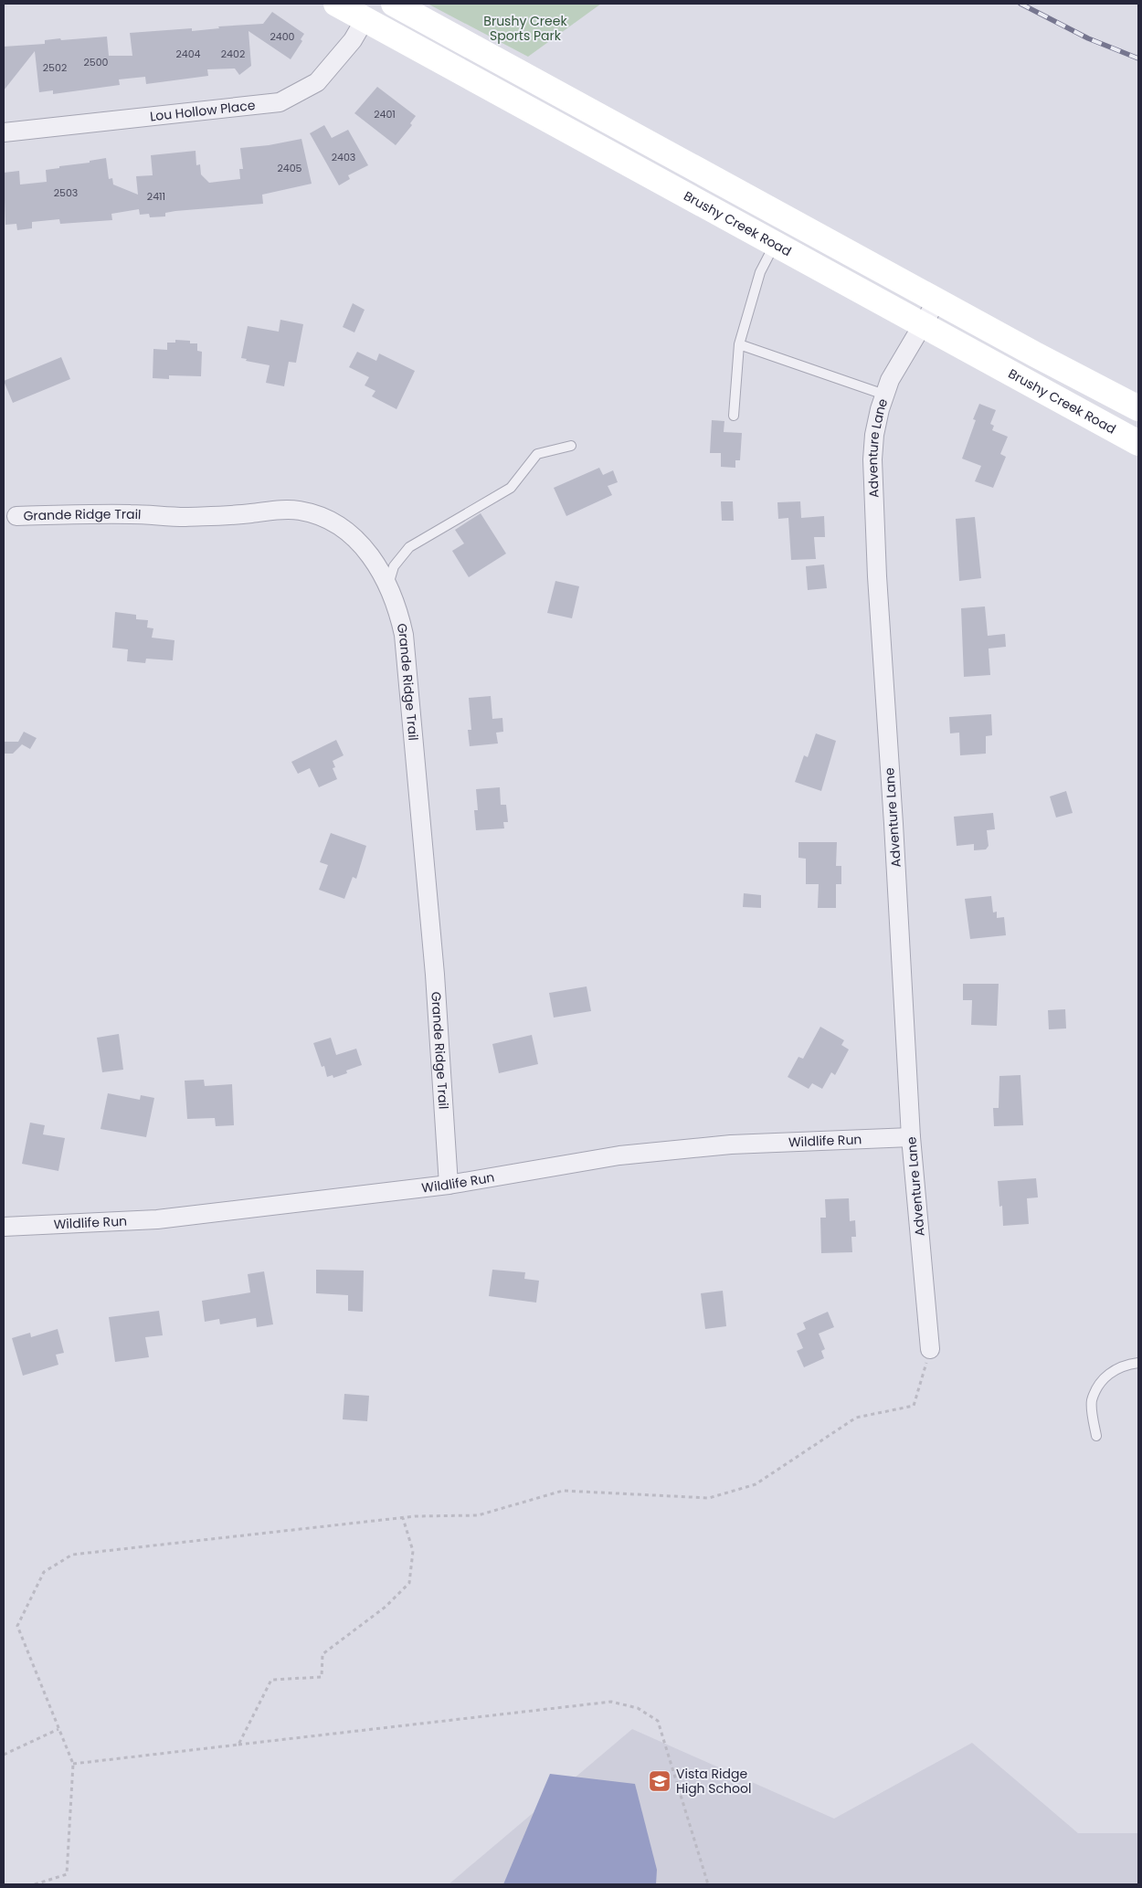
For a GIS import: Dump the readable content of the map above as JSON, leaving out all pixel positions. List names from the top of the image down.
{
  "streets": {
    "main road": ["Brushy Creek Road"],
    "street": [
      "Lou Hollow Place",
      "Adventure Lane",
      "Grande Ridge Trail",
      "Wildlife Run"
    ]
  },
  "crossings": [
    ["Lou Hollow Place", "Brushy Creek Road"],
    ["Brushy Creek Road", "Adventure Lane"],
    ["Adventure Lane", "Wildlife Run"],
    ["Grande Ridge Trail", "Wildlife Run"]
  ],
  "parks": ["Brushy Creek Sports Park"],
  "places": {
    "school or university": ["Vista Ridge High School"]
  },
  "house_numbers": [
    "2400",
    "2404",
    "2402",
    "2500",
    "2502",
    "2401",
    "2403",
    "2405",
    "2503",
    "2411"
  ]
}
